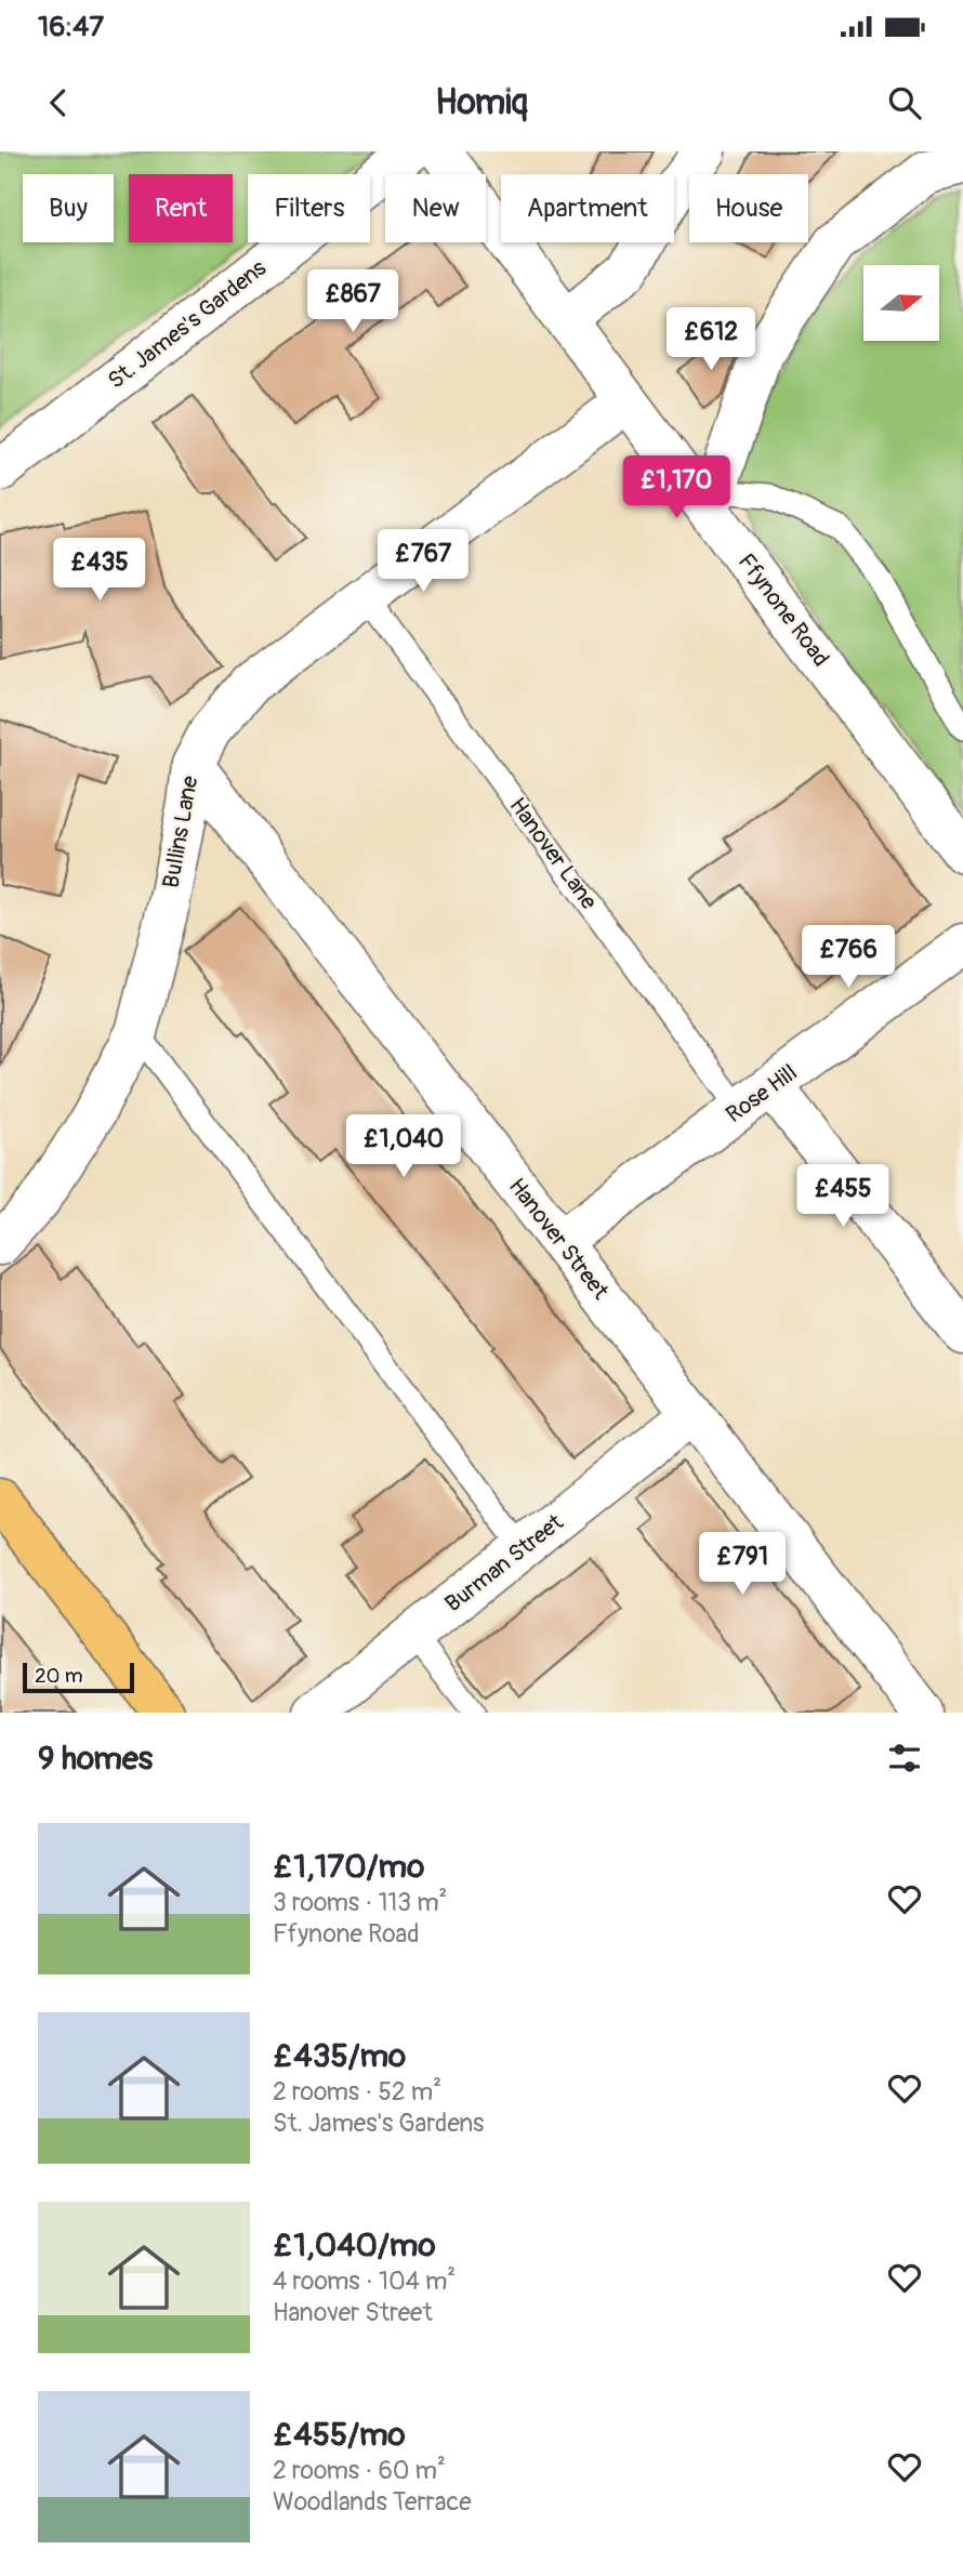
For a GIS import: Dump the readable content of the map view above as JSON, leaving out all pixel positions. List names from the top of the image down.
{
  "streets": {
    "street": [
      "St. James's Gardens",
      "Ffynone Road",
      "Bullins Lane",
      "Rose Hill",
      "Hanover Street",
      "Burman Street"
    ],
    "lane": ["Hanover Lane"]
  },
  "crossings": [
    ["Ffynone Road", "Bullins Lane"],
    ["Bullins Lane", "Hanover Lane"],
    ["Bullins Lane", "Hanover Street"],
    ["Hanover Lane", "Rose Hill"],
    ["Rose Hill", "Hanover Street"],
    ["Hanover Street", "Burman Street"]
  ],
  "scale_bar": "20 m",
  "north": "right",
  "page": {
    "status": "16:47",
    "header": "Homiq",
    "chip": [
      "Buy",
      "Rent",
      "Filters",
      "New",
      "Apartment",
      "House"
    ],
    "price": [
      "£867",
      "£612",
      "£1,170",
      "£767",
      "£435",
      "£766",
      "£1,040",
      "£455",
      "£791"
    ],
    "scale": "20 m",
    "heading": "9 homes",
    "list": [
      {
        "name": "£1,170/mo",
        "note": "3 rooms · 113 m² · Ffynone Road"
      },
      {
        "name": "£435/mo",
        "note": "2 rooms · 52 m² · St. James's Gardens"
      },
      {
        "name": "£1,040/mo",
        "note": "4 rooms · 104 m² · Hanover Street"
      },
      {
        "name": "£455/mo",
        "note": "2 rooms · 60 m² · Woodlands Terrace"
      }
    ]
  }
}
